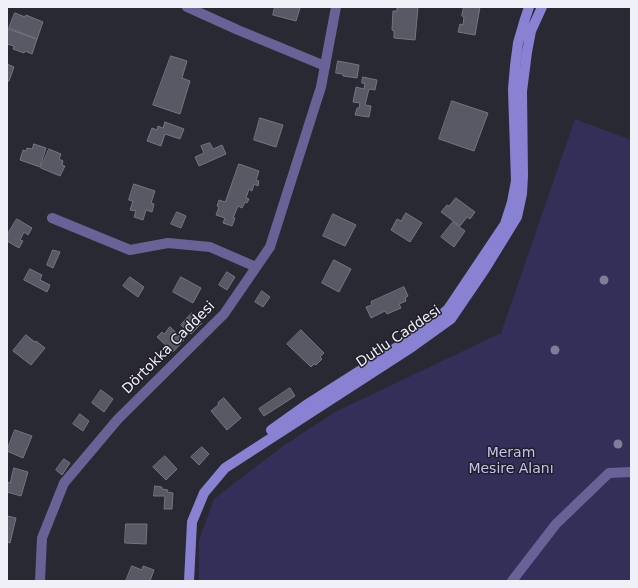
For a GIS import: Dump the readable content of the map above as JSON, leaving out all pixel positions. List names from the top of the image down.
{
  "streets": {
    "main road": ["Dutlu Caddesi"],
    "street": ["Dörtokka Caddesi"]
  },
  "parks": ["Meram Mesire Alanı"]
}
